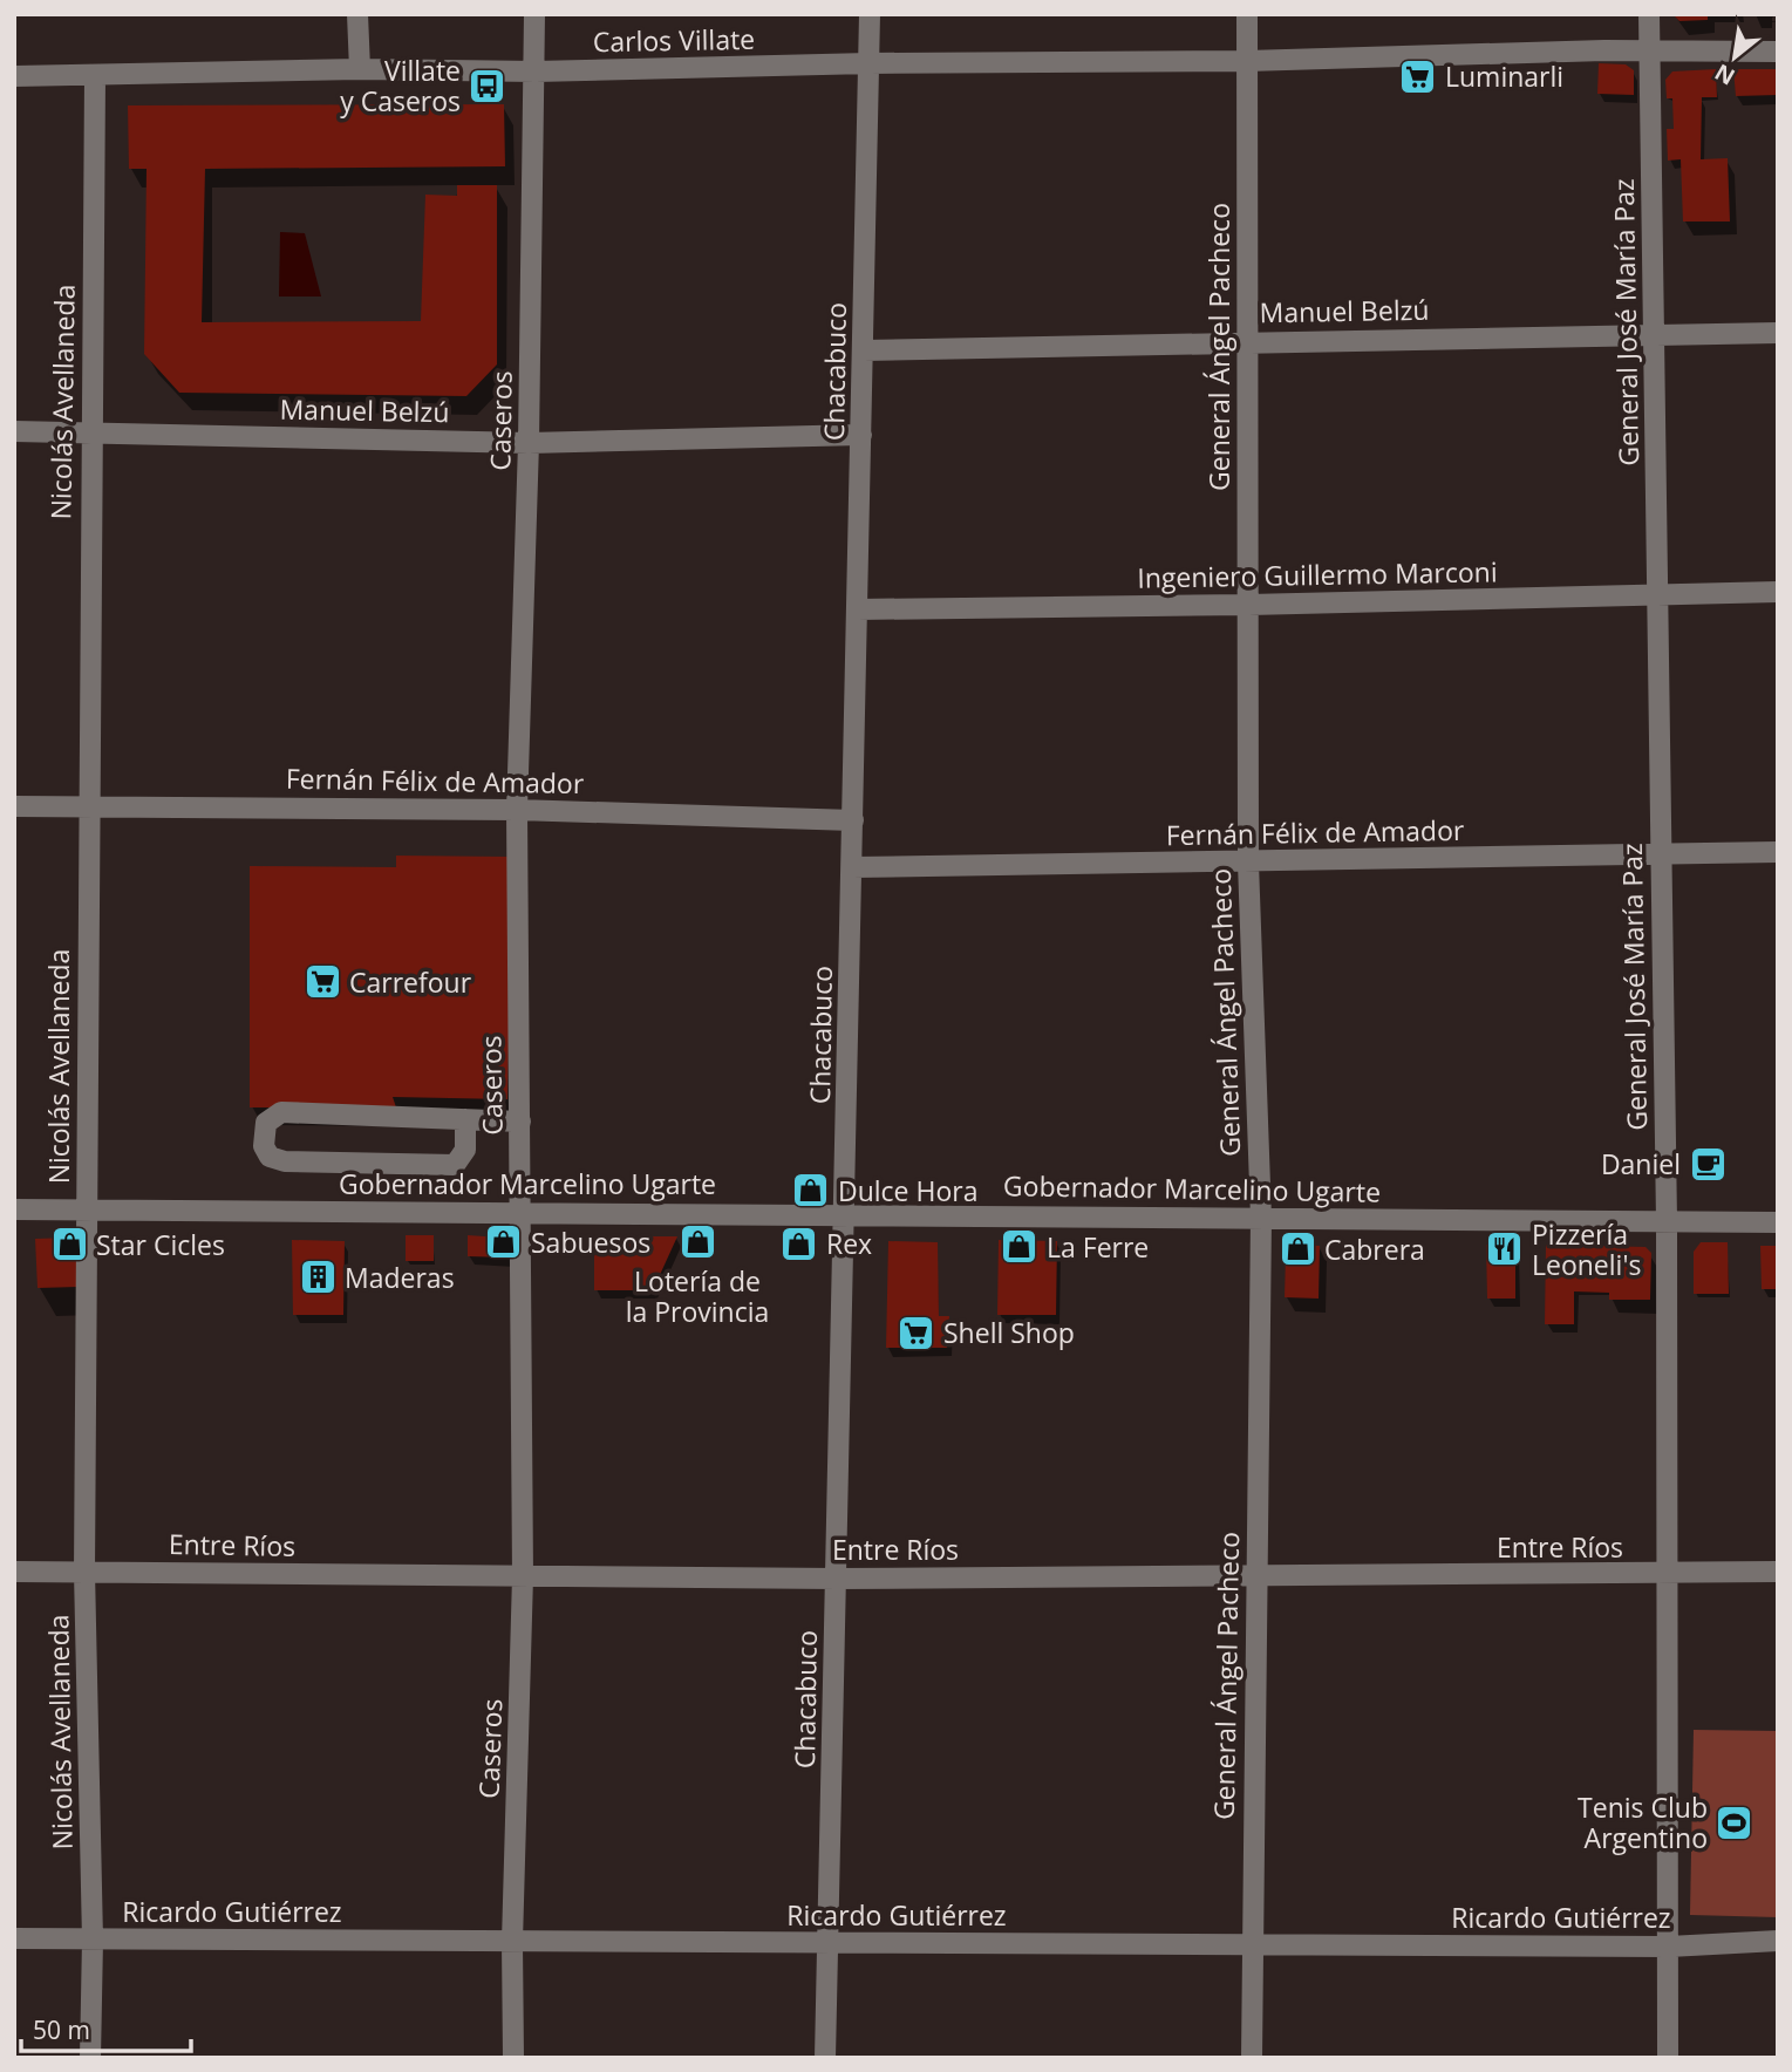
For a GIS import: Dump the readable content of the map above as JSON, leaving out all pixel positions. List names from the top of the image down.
{
  "streets": {
    "street": [
      "Carlos Villate",
      "Manuel Belzú",
      "General José María Paz",
      "General Ángel Pacheco",
      "Chacabuco",
      "Nicolás Avellaneda",
      "Caseros",
      "Ingeniero Guillermo Marconi",
      "Fernán Félix de Amador",
      "Gobernador Marcelino Ugarte",
      "Entre Ríos",
      "Ricardo Gutiérrez"
    ]
  },
  "crossings": [
    ["Carlos Villate", "General José María Paz"],
    ["Carlos Villate", "General Ángel Pacheco"],
    ["Carlos Villate", "Chacabuco"],
    ["Carlos Villate", "Nicolás Avellaneda"],
    ["Carlos Villate", "Caseros"],
    ["Manuel Belzú", "General José María Paz"],
    ["Manuel Belzú", "General Ángel Pacheco"],
    ["Manuel Belzú", "Chacabuco"],
    ["Manuel Belzú", "Nicolás Avellaneda"],
    ["Manuel Belzú", "Caseros"],
    ["General José María Paz", "Ingeniero Guillermo Marconi"],
    ["General José María Paz", "Fernán Félix de Amador"],
    ["General José María Paz", "Gobernador Marcelino Ugarte"],
    ["General José María Paz", "Entre Ríos"],
    ["General José María Paz", "Ricardo Gutiérrez"],
    ["General Ángel Pacheco", "Ingeniero Guillermo Marconi"],
    ["General Ángel Pacheco", "Fernán Félix de Amador"],
    ["General Ángel Pacheco", "Gobernador Marcelino Ugarte"],
    ["General Ángel Pacheco", "Entre Ríos"],
    ["General Ángel Pacheco", "Ricardo Gutiérrez"],
    ["Chacabuco", "Ingeniero Guillermo Marconi"],
    ["Chacabuco", "Fernán Félix de Amador"],
    ["Chacabuco", "Gobernador Marcelino Ugarte"],
    ["Chacabuco", "Entre Ríos"],
    ["Chacabuco", "Ricardo Gutiérrez"],
    ["Nicolás Avellaneda", "Fernán Félix de Amador"],
    ["Nicolás Avellaneda", "Gobernador Marcelino Ugarte"],
    ["Nicolás Avellaneda", "Entre Ríos"],
    ["Nicolás Avellaneda", "Ricardo Gutiérrez"],
    ["Caseros", "Fernán Félix de Amador"],
    ["Caseros", "Gobernador Marcelino Ugarte"],
    ["Caseros", "Entre Ríos"],
    ["Caseros", "Ricardo Gutiérrez"]
  ],
  "places": {
    "supermarket": ["Luminarli", "Carrefour", "Shell Shop"],
    "bus stop": ["Villate y Caseros"],
    "cafe": ["Daniel"],
    "shop": [
      "Dulce Hora",
      "Lotería de la Provincia",
      "Sabuesos",
      "Rex",
      "Star Cicles",
      "La Ferre",
      "Cabrera"
    ],
    "restaurant": ["Pizzería Leoneli's"],
    "building": ["Maderas"],
    "sports": ["Tenis Club Argentino"]
  },
  "scale_bar": "50 m",
  "north": "bottom left"
}
